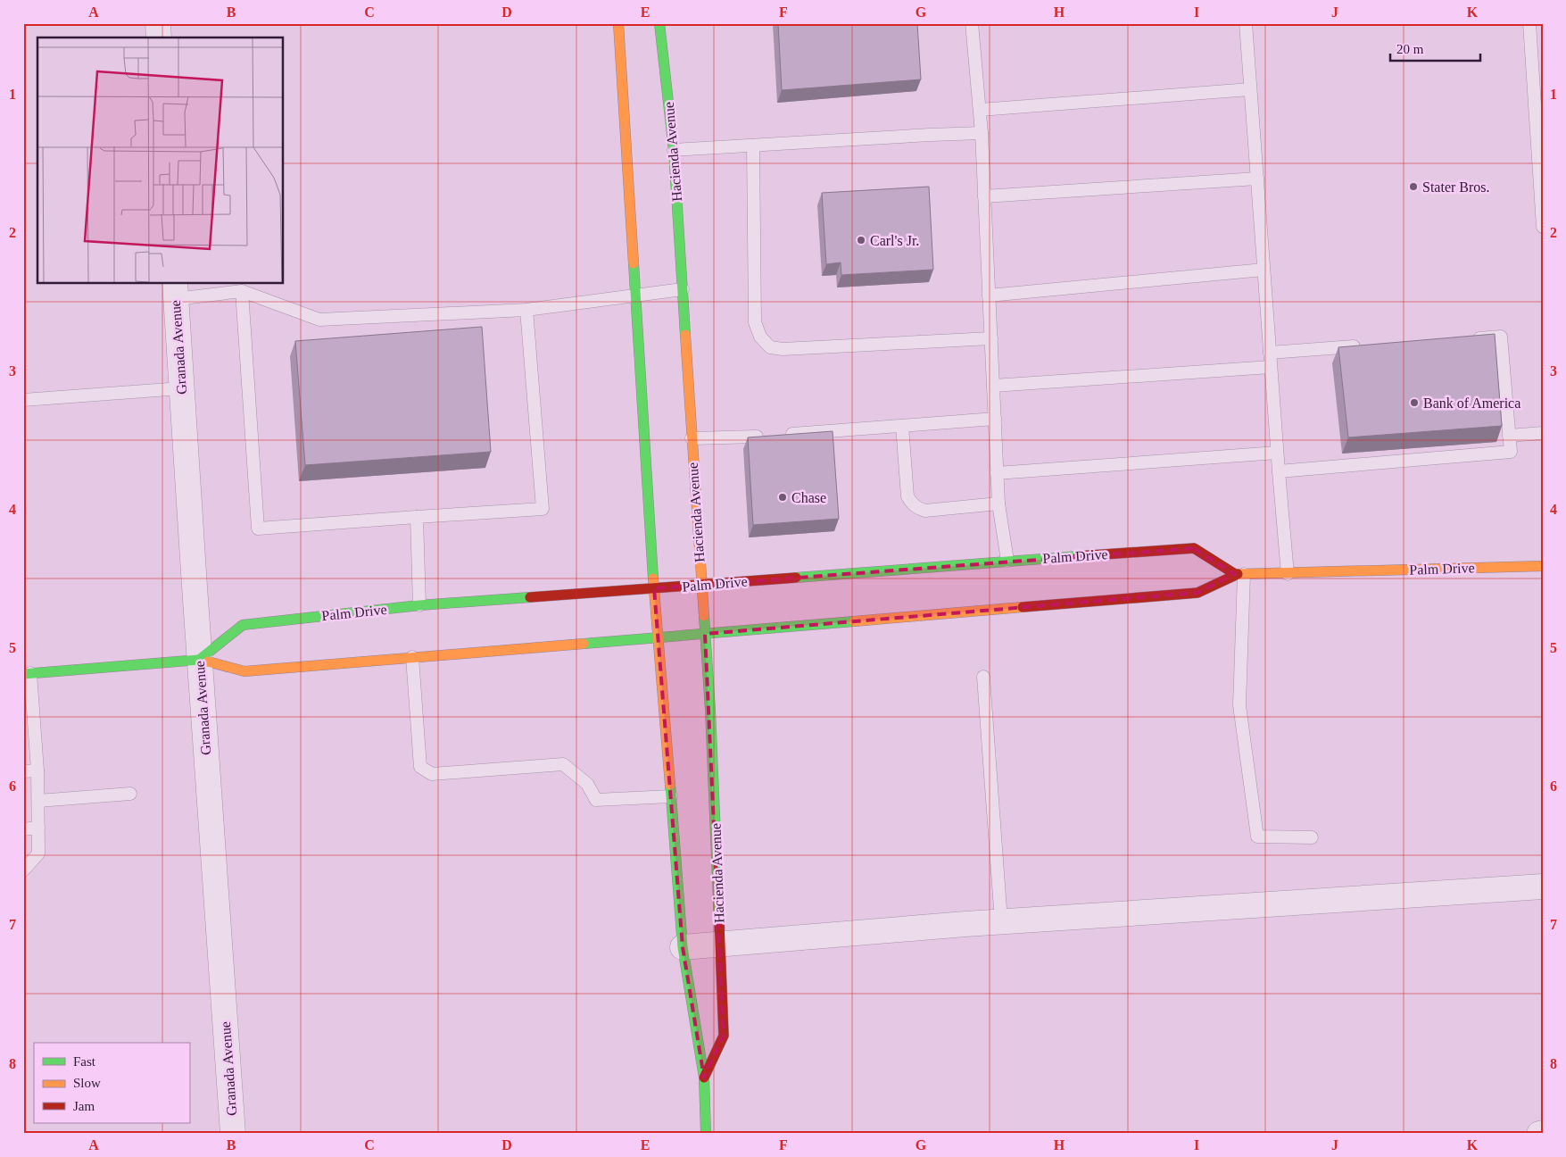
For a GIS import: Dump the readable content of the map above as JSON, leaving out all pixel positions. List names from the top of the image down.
{
  "streets": {
    "main road": ["Hacienda Avenue", "Palm Drive"],
    "street": ["Granada Avenue"]
  },
  "crossings": [
    ["Hacienda Avenue", "Palm Drive"],
    ["Granada Avenue", "Palm Drive"]
  ],
  "places": [
    "Stater Bros.",
    "Carl's Jr.",
    "Bank of America",
    "Chase"
  ],
  "legend": ["Fast", "Slow", "Jam"],
  "scale_bar": "20 m",
  "grid": {
    "columns": [
      "A",
      "B",
      "C",
      "D",
      "E",
      "F",
      "G",
      "H",
      "I",
      "J",
      "K"
    ],
    "rows": [
      "1",
      "2",
      "3",
      "4",
      "5",
      "6",
      "7",
      "8"
    ]
  }
}
